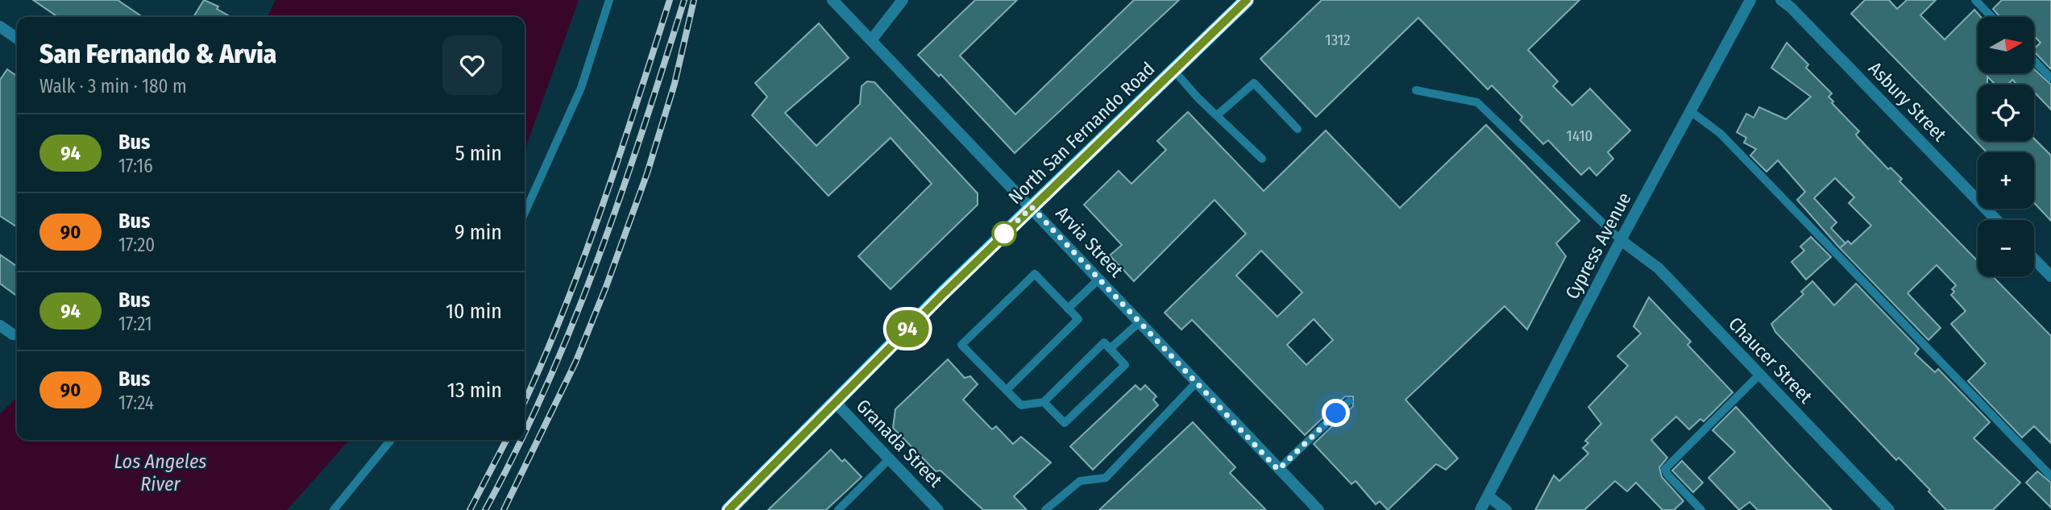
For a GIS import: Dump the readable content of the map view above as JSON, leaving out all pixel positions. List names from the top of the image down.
{
  "streets": {
    "main road": ["North San Fernando Road"],
    "street": [
      "Asbury Street",
      "Arvia Street",
      "Cypress Avenue",
      "Chaucer Street",
      "Granada Street"
    ]
  },
  "crossings": [
    ["North San Fernando Road", "Arvia Street"],
    ["North San Fernando Road", "Granada Street"],
    ["Cypress Avenue", "Chaucer Street"]
  ],
  "water": ["Los Angeles River"],
  "lines": ["bus line 94"],
  "house_numbers": ["1312", "1410"],
  "north": "right",
  "page": {
    "on_map": "94",
    "map_buttons": ["+", "−"],
    "heading": ["San Fernando & Arvia", "Walk · 3 min · 180 m"],
    "list": [
      {
        "mark": "94",
        "name": "Bus",
        "note": "17:16",
        "value": "5 min"
      },
      {
        "mark": "90",
        "name": "Bus",
        "note": "17:20",
        "value": "9 min"
      },
      {
        "mark": "94",
        "name": "Bus",
        "note": "17:21",
        "value": "10 min"
      },
      {
        "mark": "90",
        "name": "Bus",
        "note": "17:24",
        "value": "13 min"
      }
    ]
  }
}
